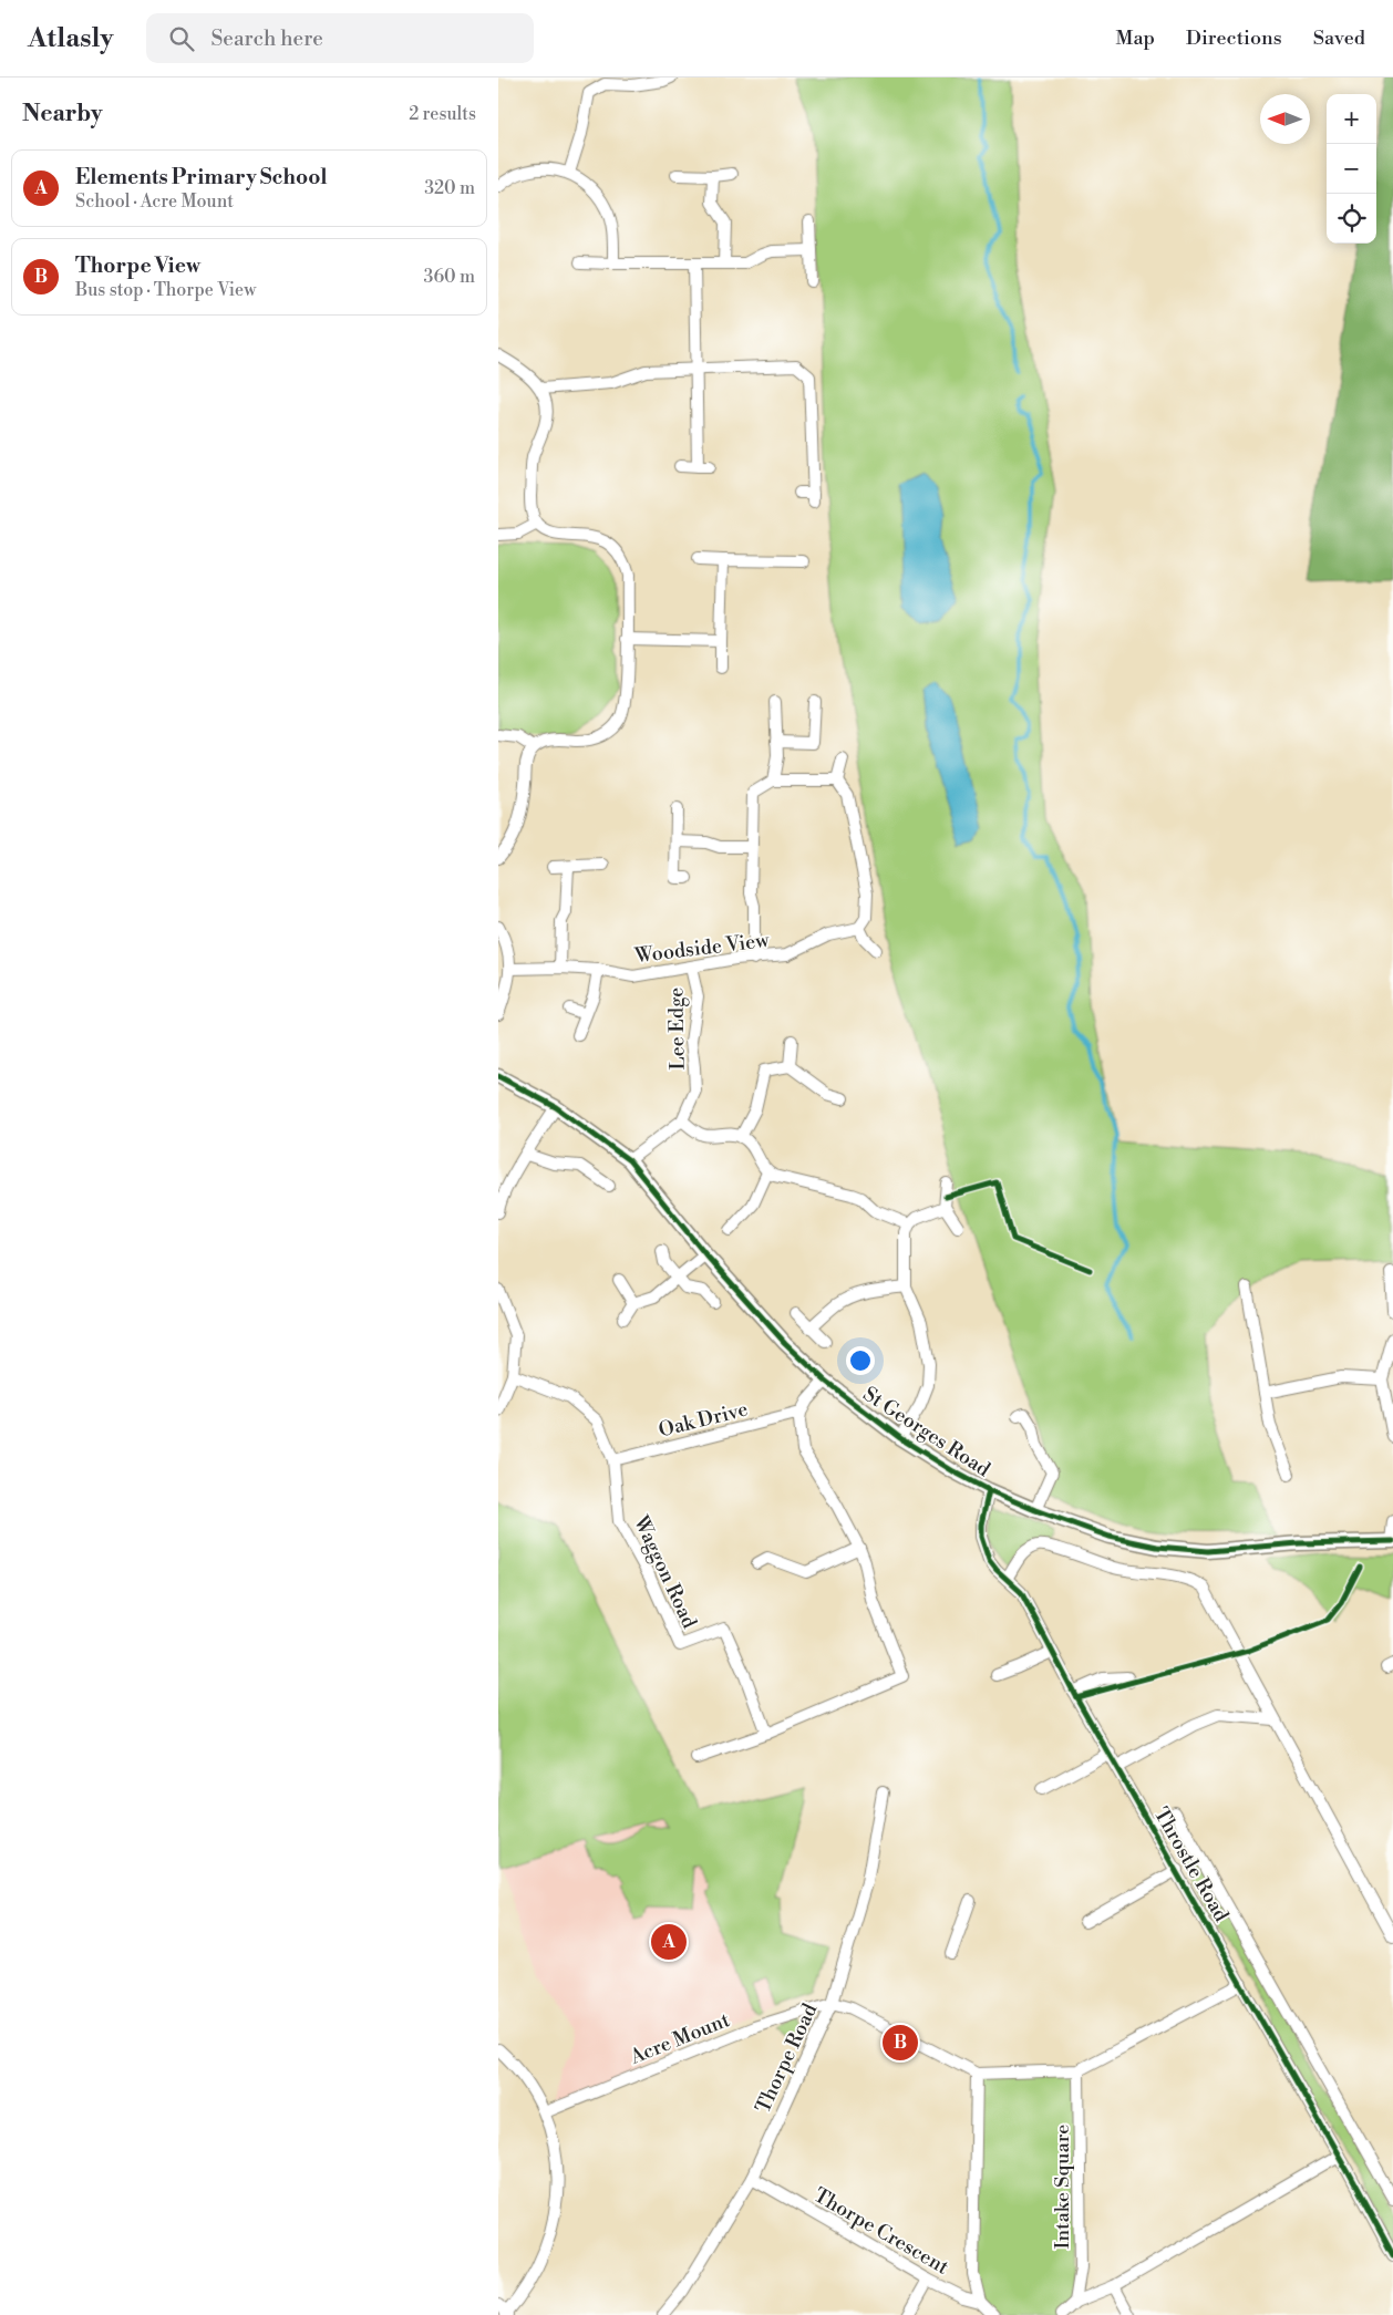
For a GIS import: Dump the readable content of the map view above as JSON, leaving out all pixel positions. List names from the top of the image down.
{
  "streets": {
    "street": [
      "Woodside View",
      "Lee Edge",
      "Oak Drive",
      "St Georges Road",
      "Waggon Road",
      "Throstle Road",
      "Acre Mount",
      "Thorpe Road",
      "Intake Square",
      "Thorpe Crescent"
    ]
  },
  "crossings": [
    ["Woodside View", "Lee Edge"],
    ["Lee Edge", "St Georges Road"],
    ["Oak Drive", "Waggon Road"],
    ["St Georges Road", "Throstle Road"],
    ["Acre Mount", "Thorpe Road"],
    ["Thorpe Road", "Thorpe Crescent"]
  ],
  "north": "left",
  "page": {
    "header": "Atlasly",
    "search": "Search here",
    "nav": ["Map", "Directions", "Saved"],
    "heading": ["Nearby", "2 results"],
    "map_buttons": ["+", "−"],
    "list": [
      {
        "mark": "A",
        "name": "Elements Primary School",
        "note": "School · Acre Mount",
        "value": "320 m"
      },
      {
        "mark": "B",
        "name": "Thorpe View",
        "note": "Bus stop · Thorpe View",
        "value": "360 m"
      }
    ],
    "pins": ["A", "B"]
  }
}
